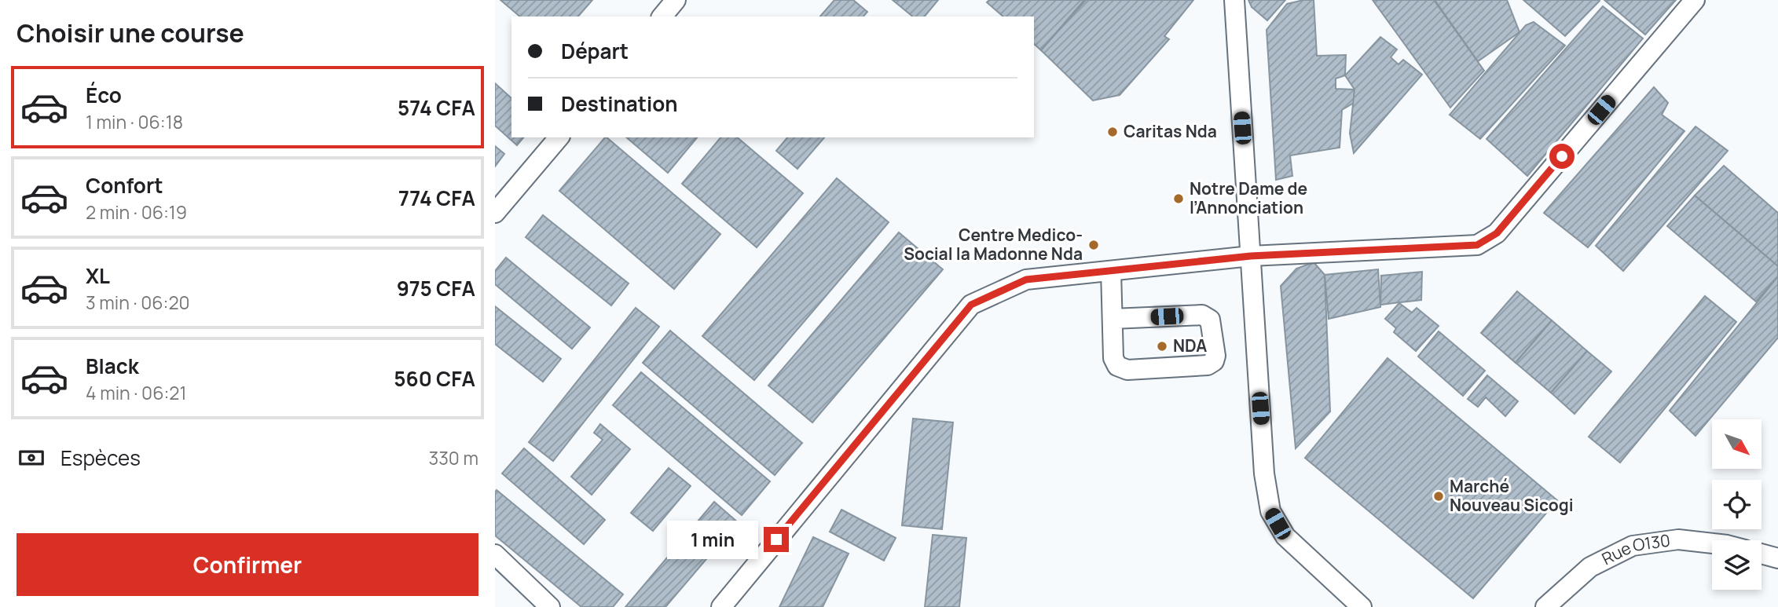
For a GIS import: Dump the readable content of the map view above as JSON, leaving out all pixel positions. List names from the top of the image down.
{
  "streets": {
    "street": ["Rue O130"]
  },
  "places": [
    "Caritas Nda",
    "Notre Dame de l’Annonciation",
    "Centre Medico- Social la Madonne Nda",
    "NDA",
    "Marché Nouveau Sicogi"
  ],
  "north": "bottom right",
  "page": {
    "heading": "Choisir une course",
    "banner": ["Départ", "Destination"],
    "list": [
      {
        "name": "Éco",
        "note": "1 min · 06:18",
        "value": "574 CFA"
      },
      {
        "name": "Confort",
        "note": "2 min · 06:19",
        "value": "774 CFA"
      },
      {
        "name": "XL",
        "note": "3 min · 06:20",
        "value": "975 CFA"
      },
      {
        "name": "Black",
        "note": "4 min · 06:21",
        "value": "560 CFA"
      }
    ],
    "pay": ["Espèces", "330 m"],
    "bubble": "1 min",
    "buttons": "Confirmer"
  }
}
